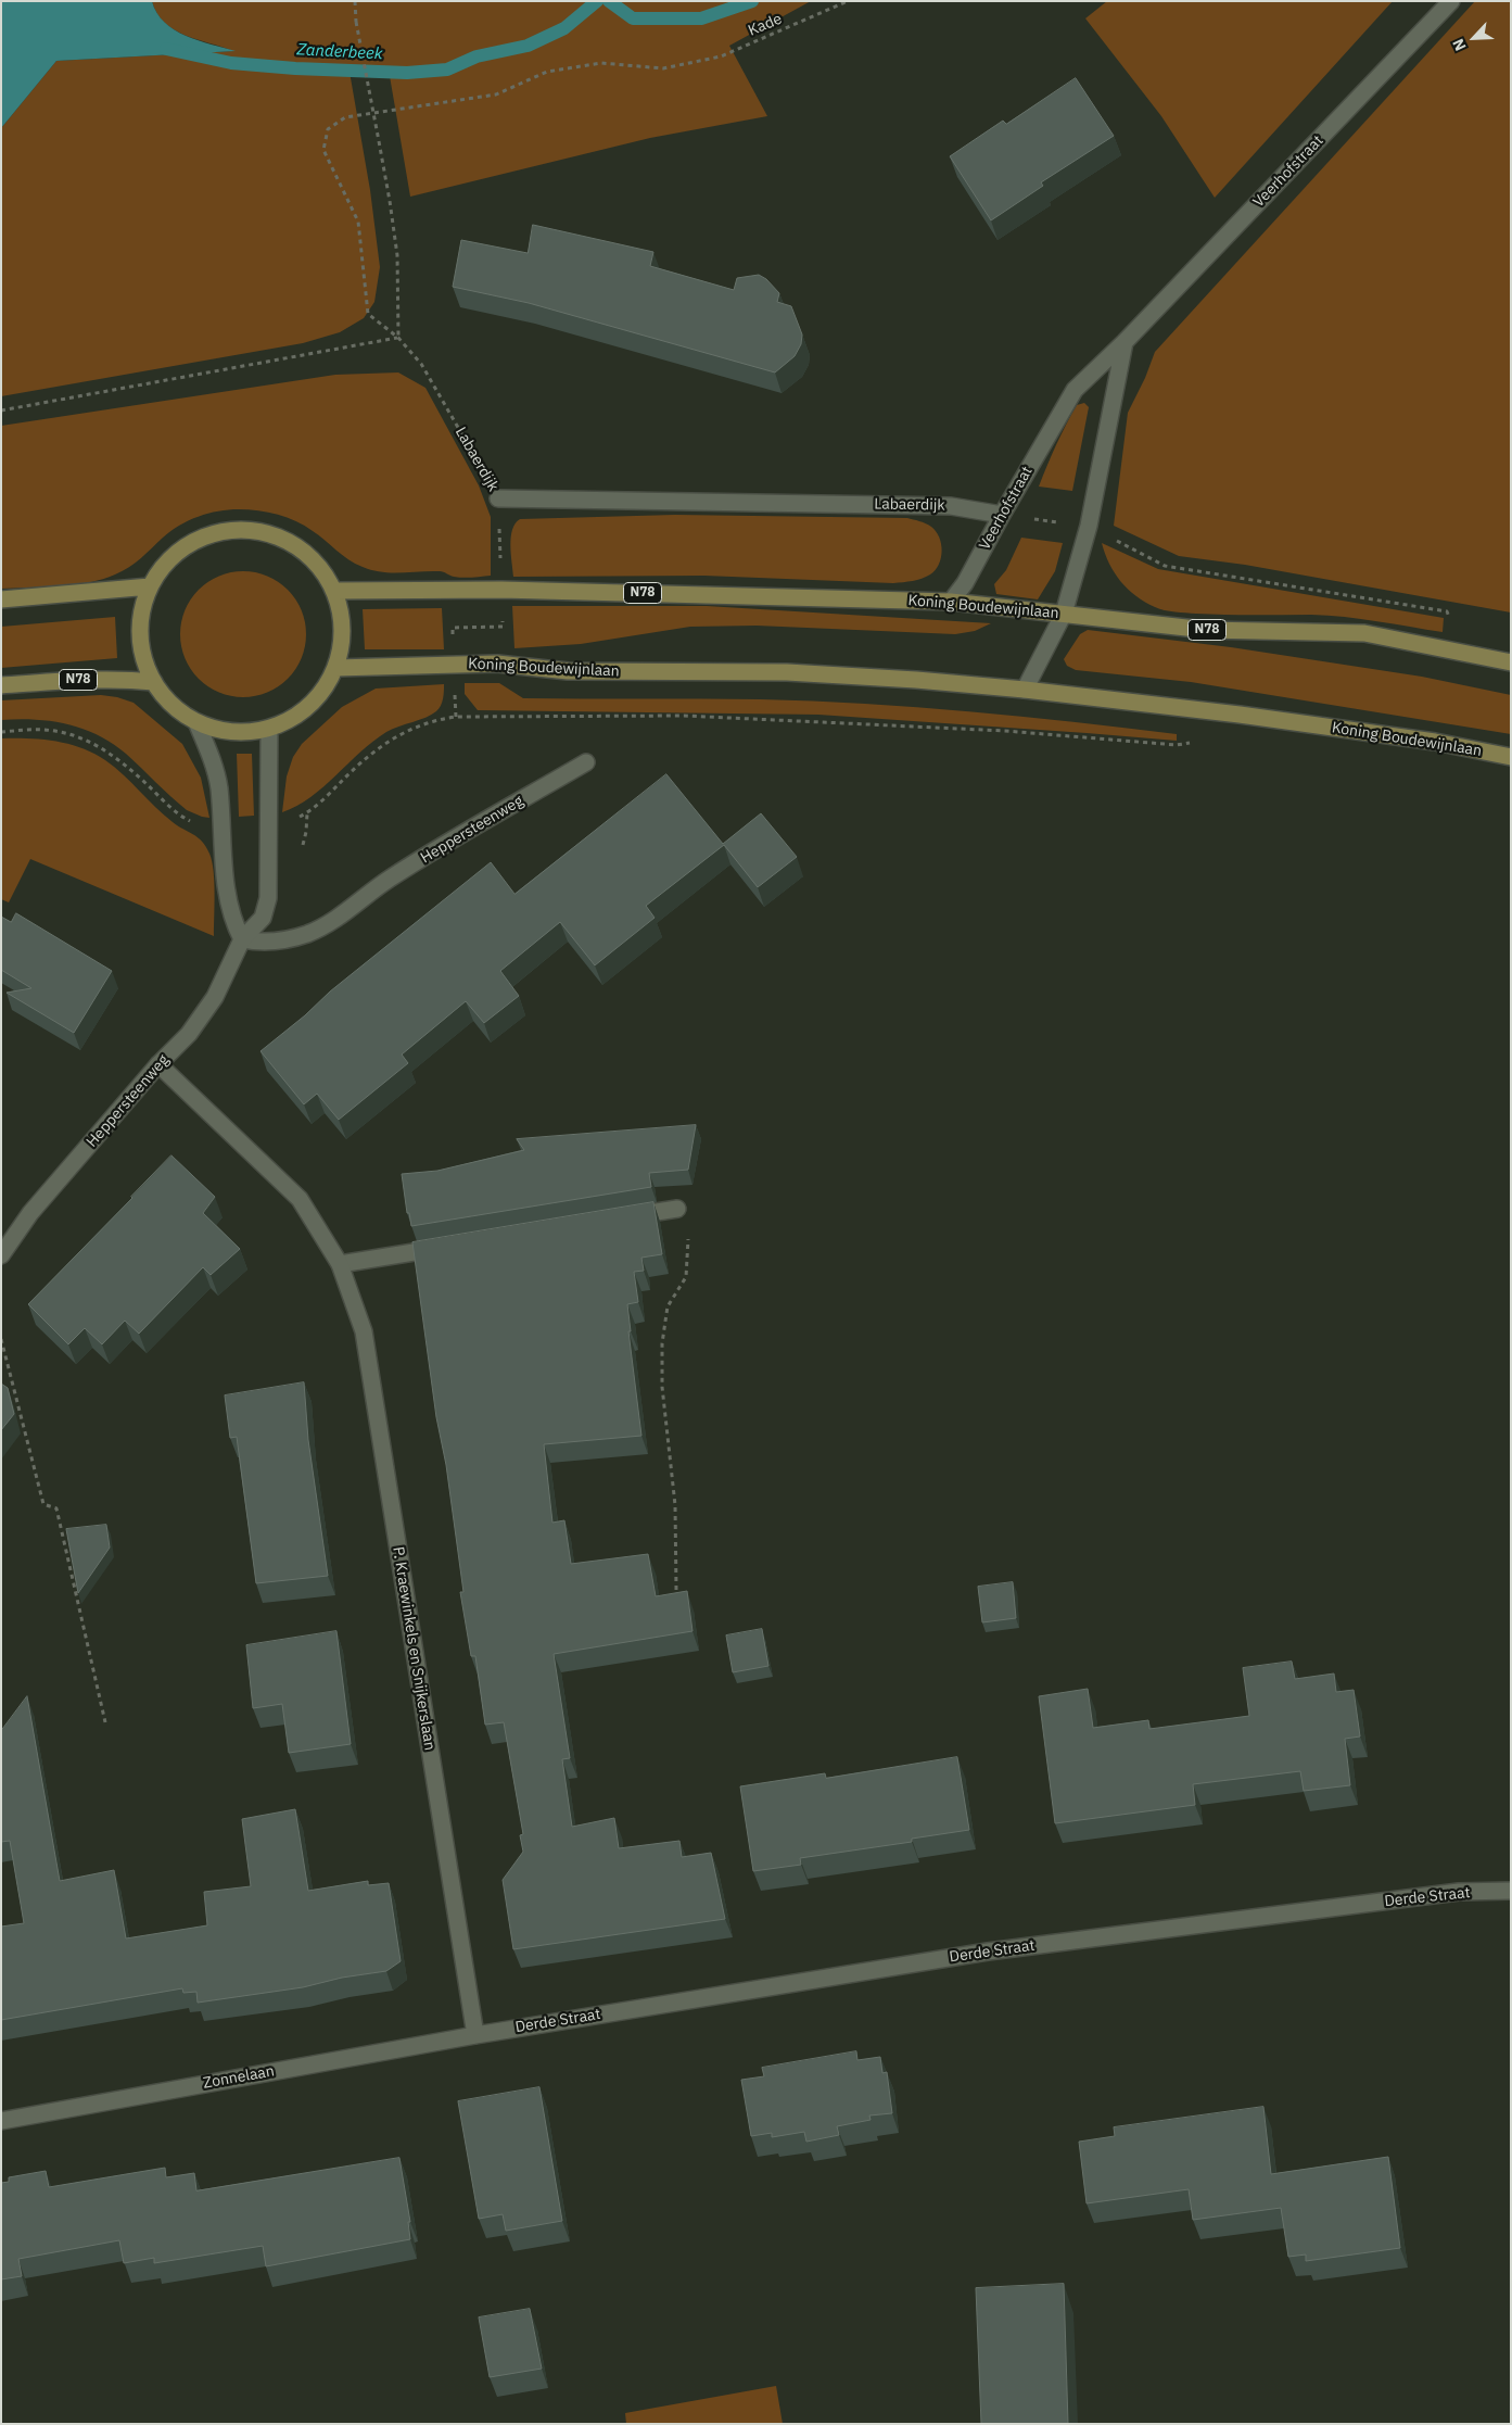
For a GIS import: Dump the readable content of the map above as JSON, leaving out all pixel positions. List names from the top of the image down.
{
  "streets": {
    "main road": ["N78", "Koning Boudewijnlaan"],
    "street": [
      "Veerhofstraat",
      "Labaerdijk",
      "Heppersteenweg",
      "P. Kraewinkels en Snijkerslaan",
      "Derde Straat",
      "Zonnelaan"
    ],
    "path": ["Kade"]
  },
  "crossings": [
    ["Kade", "Labaerdijk"],
    ["Veerhofstraat", "Labaerdijk"],
    ["Veerhofstraat", "Koning Boudewijnlaan"],
    ["Heppersteenweg", "P. Kraewinkels en Snijkerslaan"],
    ["P. Kraewinkels en Snijkerslaan", "Derde Straat"],
    ["P. Kraewinkels en Snijkerslaan", "Zonnelaan"],
    ["Derde Straat", "Zonnelaan"]
  ],
  "water": ["Zanderbeek"],
  "north": "bottom left"
}
